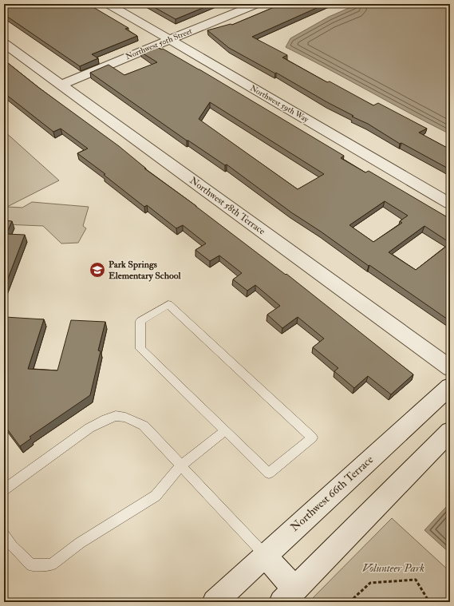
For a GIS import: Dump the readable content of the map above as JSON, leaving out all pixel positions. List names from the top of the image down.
{
  "streets": {
    "street": [
      "Northwest 50th Street",
      "Northwest 59th Way",
      "Northwest 58th Terrace",
      "Northwest 66th Terrace"
    ]
  },
  "crossings": [
    ["Northwest 50th Street", "Northwest 59th Way"],
    ["Northwest 50th Street", "Northwest 58th Terrace"]
  ],
  "parks": ["Volunteer Park"],
  "places": {
    "school or university": ["Park Springs Elementary School"]
  }
}
